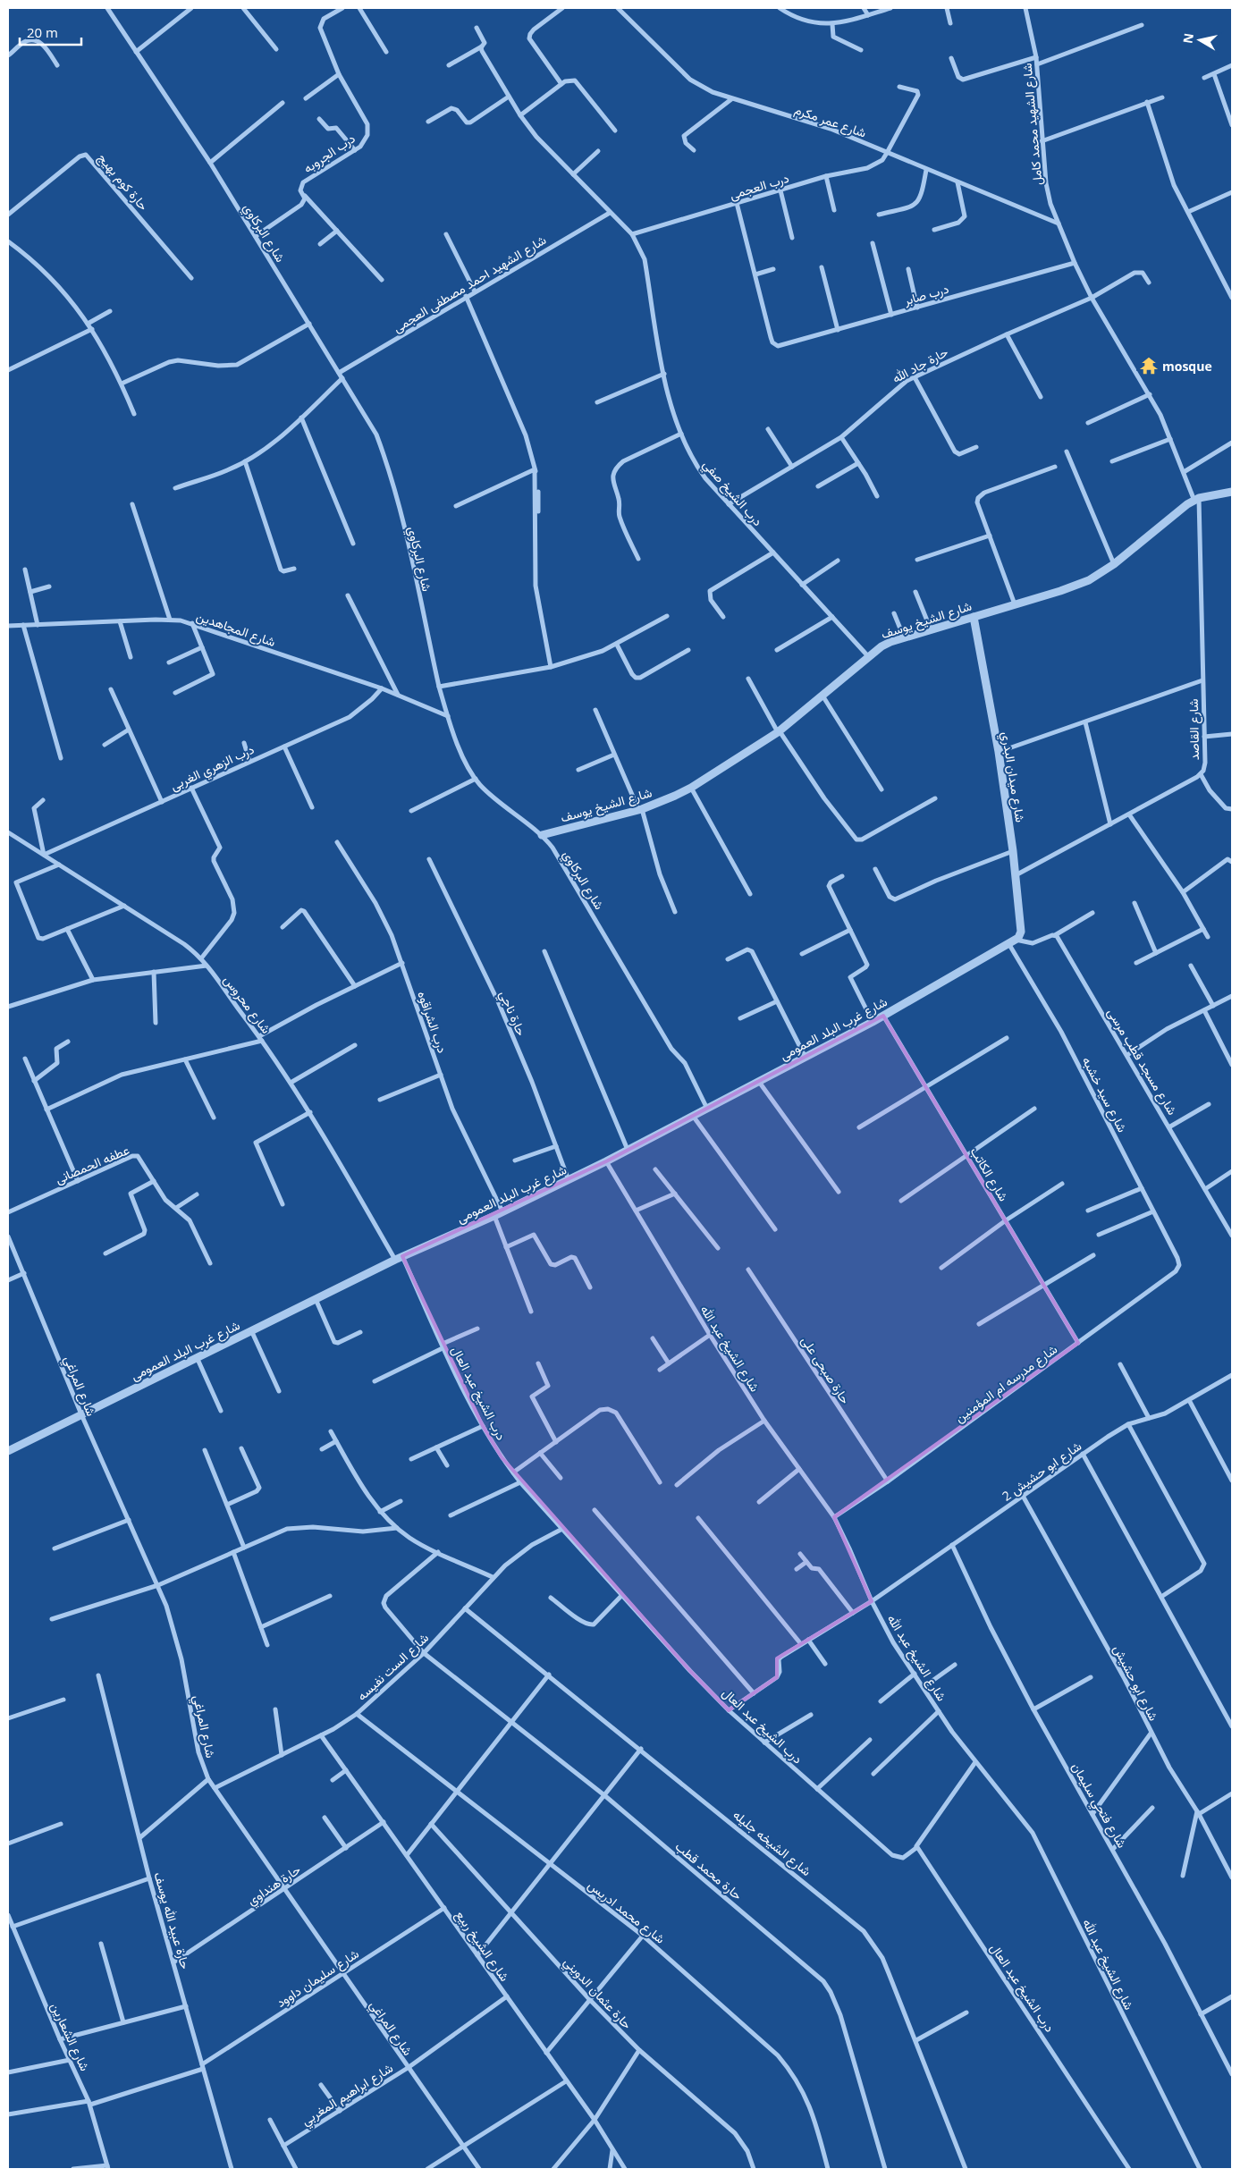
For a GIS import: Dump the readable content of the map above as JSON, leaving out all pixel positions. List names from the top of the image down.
{
  "streets": {
    "street": [
      "شارع عمر مكرم",
      "شارع الشهيد محمد كامل",
      "درب الجروبه",
      "حارة كوم بهيج",
      "درب العجمى",
      "شارع البركاوي",
      "شارع الشهيد احمد مصطفى العجمى",
      "درب صابر",
      "حارة جاد الله",
      "درب الشيخ صفي",
      "شارع الشيخ يوسف",
      "شارع المجاهدين",
      "شارع القاصد",
      "درب الزهري الغربى",
      "شارع ميدان البدري",
      "شارع محروس",
      "حارة ناجي",
      "درب الشراقوه",
      "شارع غرب البلد العمومى",
      "شارع مسجد قطب مرسى",
      "شارع سيد خشبه",
      "عطفه الحمصانى",
      "شارع الكاتب",
      "شارع الشيخ عبد الله",
      "حارة صبحى على",
      "شارع مدرسه ام المؤمنين",
      "شارع المراغي",
      "درب الشيخ عبد العال",
      "شارع ابو حشيش 2",
      "شارع الست نفيسه",
      "شارع ابو حشيش",
      "شارع فتحي سليمان",
      "شارع الشيخه جليله",
      "حارة محمد قطب",
      "حارة هنداوي",
      "شارع محمد ادريس",
      "حارة عبيد الله يوسف",
      "شارع الشيخ ربيع",
      "شارع سليمان داوود",
      "حارة عثمان الدويني",
      "شارع الشعارين",
      "شارع ابراهيم المغربي"
    ]
  },
  "crossings": [
    ["شارع عمر مكرم", "شارع الشهيد محمد كامل"],
    ["شارع عمر مكرم", "درب العجمى"],
    ["شارع الشهيد محمد كامل", "درب صابر"],
    ["شارع الشهيد محمد كامل", "حارة جاد الله"],
    ["شارع الشهيد محمد كامل", "شارع الشيخ يوسف"],
    ["شارع الشهيد محمد كامل", "شارع القاصد"],
    ["درب الجروبه", "شارع البركاوي"],
    ["درب العجمى", "درب الشيخ صفي"],
    ["شارع البركاوي", "شارع الشهيد احمد مصطفى العجمى"],
    ["شارع البركاوي", "شارع الشيخ يوسف"],
    ["شارع البركاوي", "شارع المجاهدين"],
    ["شارع البركاوي", "شارع غرب البلد العمومى"],
    ["شارع الشهيد احمد مصطفى العجمى", "درب الشيخ صفي"],
    ["حارة جاد الله", "درب الشيخ صفي"],
    ["درب الشيخ صفي", "شارع الشيخ يوسف"],
    ["شارع الشيخ يوسف", "شارع القاصد"],
    ["شارع الشيخ يوسف", "شارع ميدان البدري"],
    ["شارع المجاهدين", "درب الزهري الغربى"],
    ["شارع القاصد", "شارع ميدان البدري"],
    ["درب الزهري الغربى", "شارع محروس"],
    ["شارع ميدان البدري", "شارع غرب البلد العمومى"],
    ["شارع ميدان البدري", "شارع سيد خشبه"],
    ["شارع محروس", "شارع غرب البلد العمومى"],
    ["شارع محروس", "درب الشيخ عبد العال"],
    ["حارة ناجي", "شارع غرب البلد العمومى"],
    ["درب الشراقوه", "شارع غرب البلد العمومى"],
    ["شارع غرب البلد العمومى", "شارع سيد خشبه"],
    ["شارع غرب البلد العمومى", "شارع الكاتب"],
    ["شارع غرب البلد العمومى", "شارع الشيخ عبد الله"],
    ["شارع غرب البلد العمومى", "شارع المراغي"],
    ["شارع غرب البلد العمومى", "درب الشيخ عبد العال"],
    ["شارع سيد خشبه", "شارع مدرسه ام المؤمنين"],
    ["شارع الكاتب", "شارع مدرسه ام المؤمنين"],
    ["شارع الشيخ عبد الله", "شارع مدرسه ام المؤمنين"],
    ["شارع الشيخ عبد الله", "شارع ابو حشيش 2"],
    ["حارة صبحى على", "شارع مدرسه ام المؤمنين"],
    ["شارع المراغي", "شارع الست نفيسه"],
    ["شارع المراغي", "حارة هنداوي"],
    ["شارع المراغي", "شارع سليمان داوود"],
    ["شارع المراغي", "شارع ابراهيم المغربي"],
    ["درب الشيخ عبد العال", "شارع الست نفيسه"],
    ["شارع ابو حشيش 2", "شارع ابو حشيش"],
    ["شارع ابو حشيش 2", "شارع فتحي سليمان"],
    ["شارع الست نفيسه", "شارع الشيخه جليله"],
    ["شارع الست نفيسه", "حارة محمد قطب"],
    ["شارع الست نفيسه", "شارع محمد ادريس"],
    ["شارع الست نفيسه", "شارع الشيخ ربيع"],
    ["حارة هنداوي", "حارة عبيد الله يوسف"],
    ["حارة هنداوي", "شارع الشيخ ربيع"],
    ["حارة عبيد الله يوسف", "شارع سليمان داوود"],
    ["شارع الشيخ ربيع", "شارع سليمان داوود"],
    ["شارع الشيخ ربيع", "شارع ابراهيم المغربي"],
    ["شارع سليمان داوود", "شارع الشعارين"]
  ],
  "places": {
    "temple": ["mosque"]
  },
  "scale_bar": "20 m",
  "north": "left"
}
